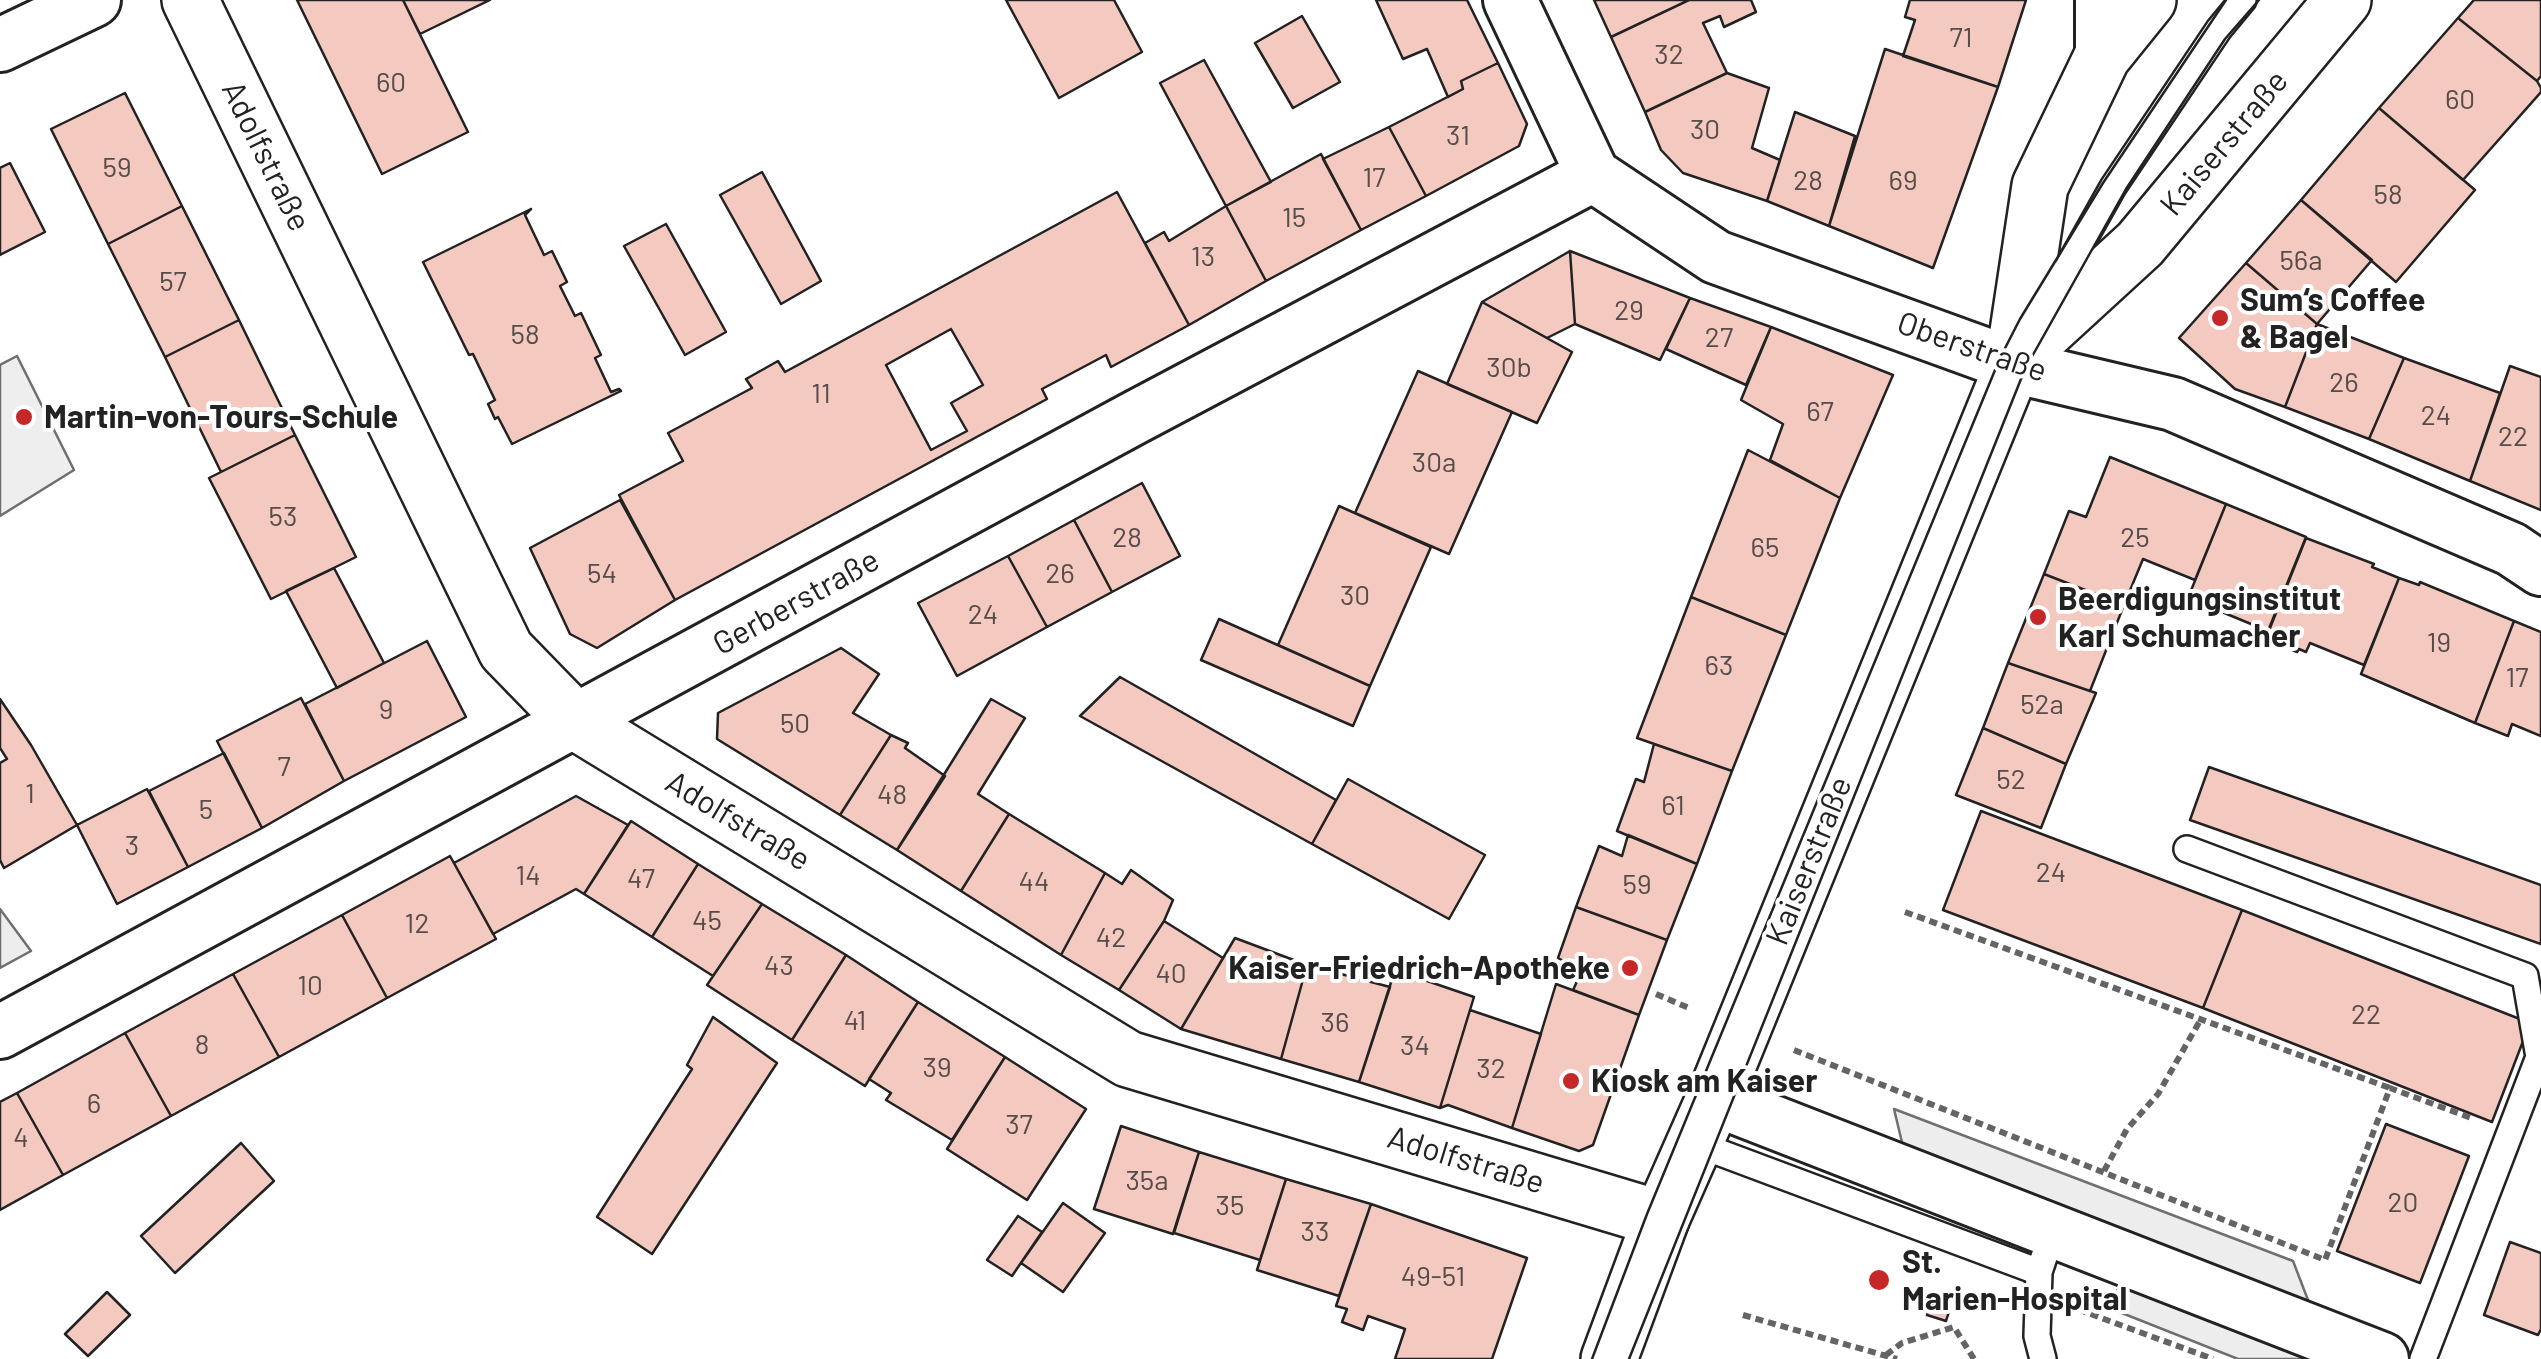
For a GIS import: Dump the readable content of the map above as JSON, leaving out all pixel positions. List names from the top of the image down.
{
  "streets": {
    "street": [
      "Kaiserstraße",
      "Adolfstraße",
      "Oberstraße",
      "Gerberstraße"
    ]
  },
  "crossings": [
    ["Kaiserstraße", "Adolfstraße"],
    ["Kaiserstraße", "Oberstraße"],
    ["Adolfstraße", "Gerberstraße"],
    ["Oberstraße", "Gerberstraße"]
  ],
  "places": [
    "Sum‘s Coffee & Bagel",
    "Martin-von-Tours-Schule",
    "Beerdigungsinstitut Karl Schumacher",
    "Kaiser-Friedrich-Apotheke",
    "Kiosk am Kaiser",
    "St. Marien-Hospital"
  ],
  "house_numbers": [
    "71",
    "32",
    "60",
    "60",
    "30",
    "31",
    "59",
    "17",
    "28",
    "69",
    "58",
    "15",
    "13",
    "56a",
    "57",
    "29",
    "58",
    "27",
    "30b",
    "26",
    "11",
    "67",
    "24",
    "22",
    "30a",
    "53",
    "28",
    "25",
    "65",
    "54",
    "26",
    "30",
    "24",
    "19",
    "63",
    "17",
    "52a",
    "9",
    "50",
    "7",
    "52",
    "1",
    "48",
    "61",
    "5",
    "3",
    "24",
    "14",
    "47",
    "44",
    "59",
    "45",
    "12",
    "42",
    "43",
    "40",
    "10",
    "22",
    "41",
    "36",
    "8",
    "34",
    "39",
    "32",
    "6",
    "37",
    "4",
    "35a",
    "20",
    "35",
    "33",
    "49-51"
  ]
}
